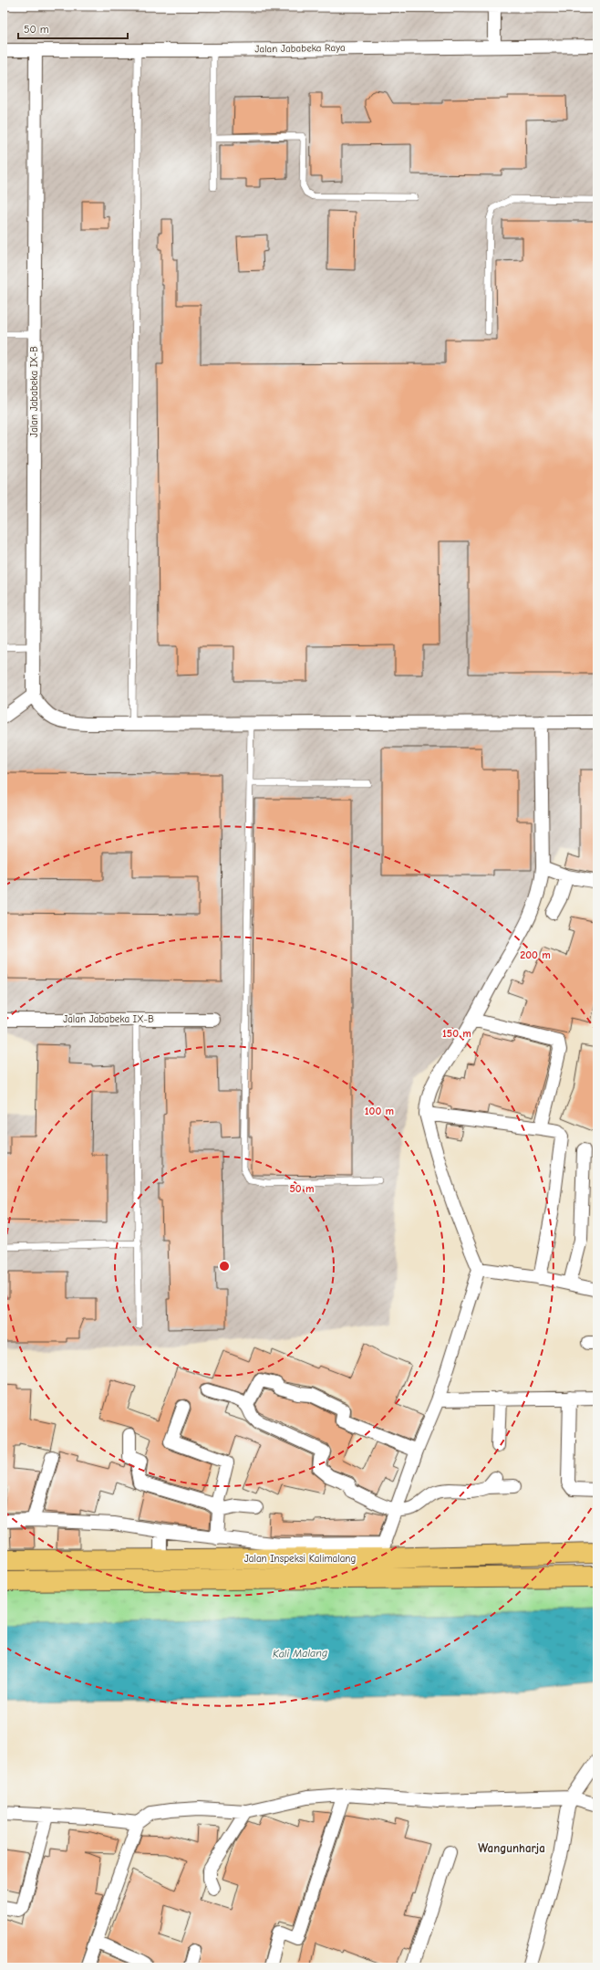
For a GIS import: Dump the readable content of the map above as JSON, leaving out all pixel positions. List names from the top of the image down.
{
  "streets": {
    "main road": ["Jalan Inspeksi Kalimalang"],
    "street": ["Jalan Jababeka Raya", "Jalan Jababeka IX-B"]
  },
  "crossings": [
    ["Jalan Jababeka Raya", "Jalan Jababeka IX-B"]
  ],
  "districts": ["Wangunharja"],
  "water": ["Kali Malang"],
  "scale_bar": "50 m",
  "rings": [
    "200 m",
    "150 m",
    "100 m",
    "50 m"
  ]
}
